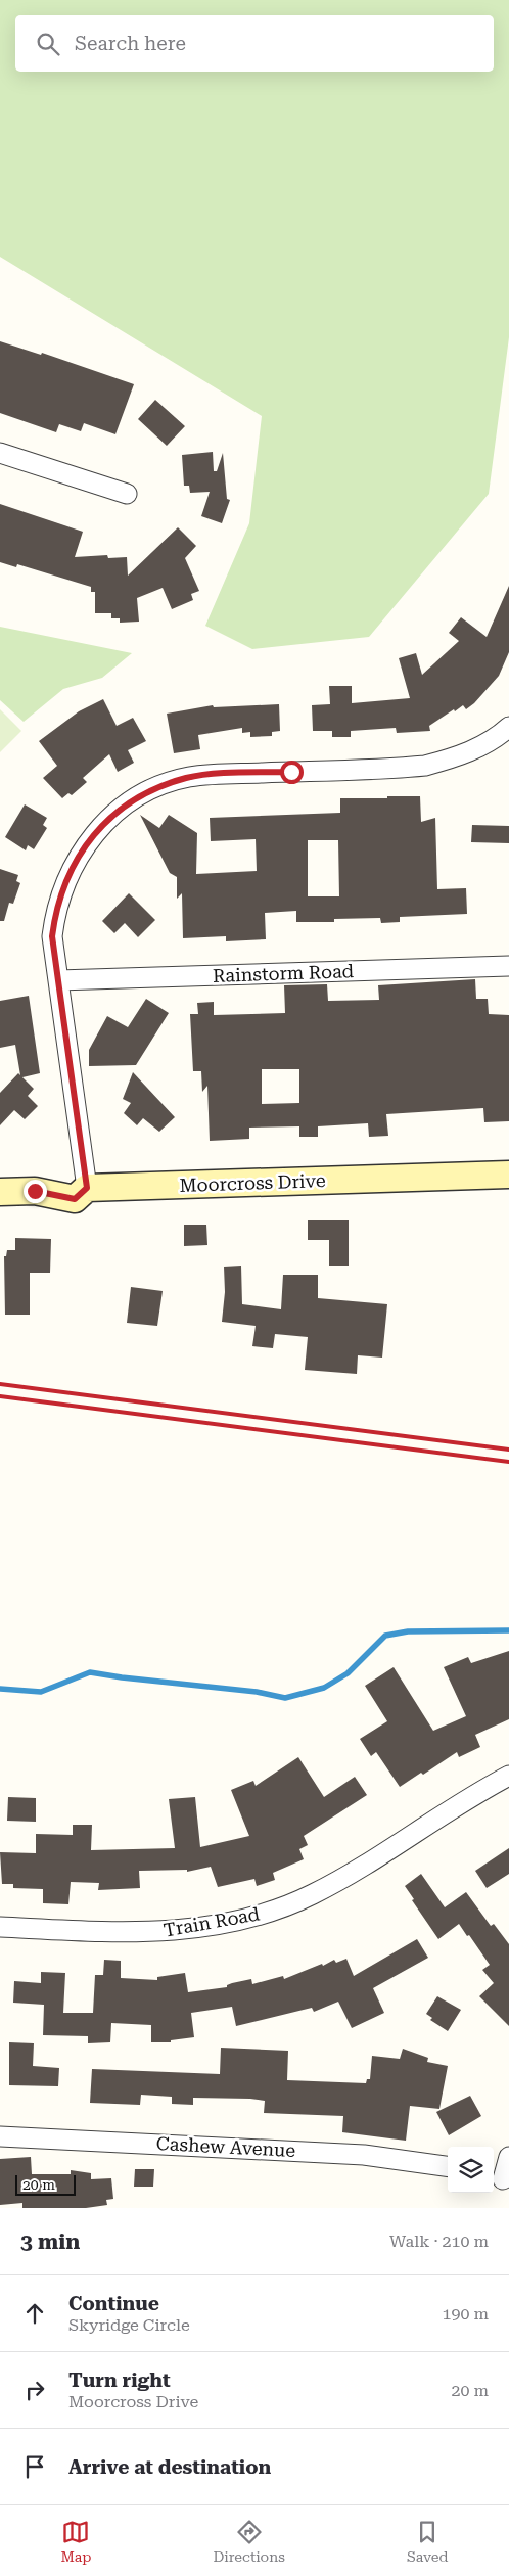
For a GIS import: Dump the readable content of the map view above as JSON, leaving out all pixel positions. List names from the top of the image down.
{
  "streets": {
    "street": [
      "Rainstorm Road",
      "Moorcross Drive",
      "Train Road",
      "Cashew Avenue"
    ]
  },
  "scale_bar": "20 m",
  "page": {
    "search": "Search here",
    "scale": "20 m",
    "heading": ["3 min", "Walk · 210 m"],
    "list": [
      ["Continue", "Skyridge Circle", "190 m"],
      ["Turn right", "Moorcross Drive", "20 m"],
      "Arrive at destination"
    ],
    "nav": ["Map", "Directions", "Saved"]
  }
}
